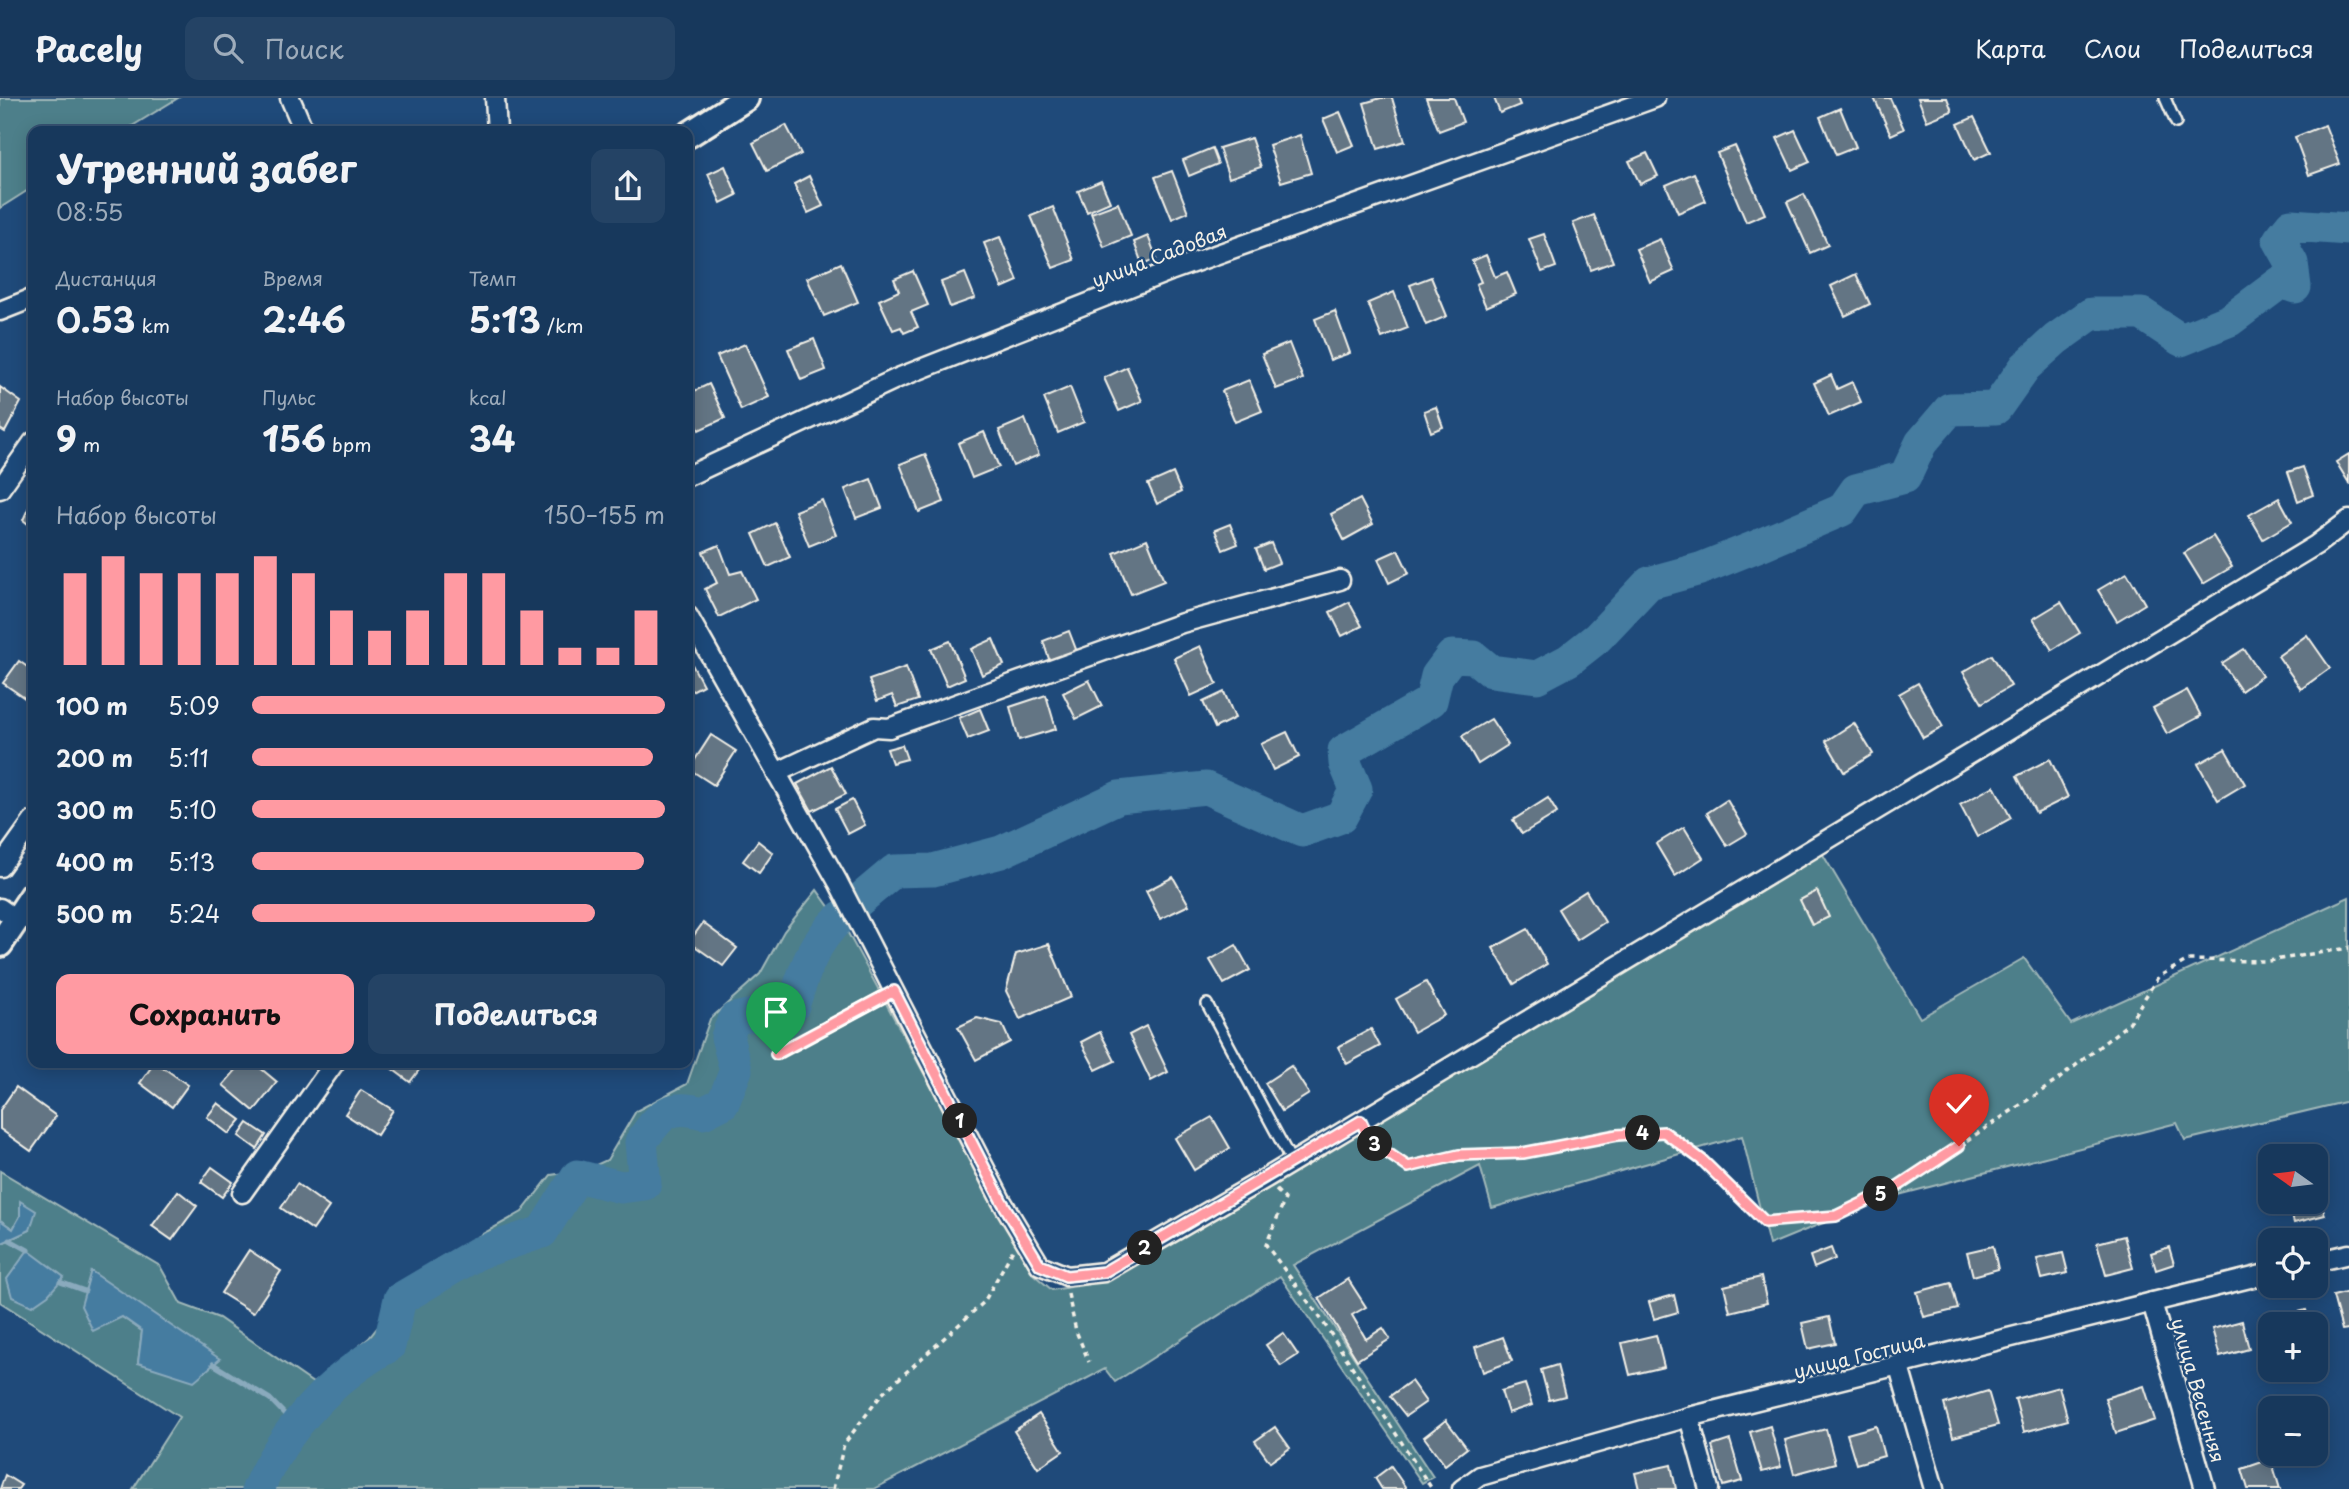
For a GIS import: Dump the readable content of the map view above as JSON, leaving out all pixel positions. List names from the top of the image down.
{
  "streets": {
    "street": ["улица Садовая", "улица Гостица", "улица Весенняя"]
  },
  "crossings": [
    ["улица Гостица", "улица Весенняя"]
  ],
  "north": "left",
  "page": {
    "header": "Pacely",
    "search": "Поиск",
    "nav": ["Карта", "Слои", "Поделиться"],
    "heading": ["Утренний забег", "08:55"],
    "stats": [
      ["Дистанция", "0.53 km"],
      ["Время", "2:46"],
      ["Темп", "5:13 /km"],
      ["Набор высоты", "9 m"],
      ["Пульс", "156 bpm"],
      ["kcal", "34"]
    ],
    "chart": ["Набор высоты", "150–155 m"],
    "list": [
      {
        "name": "100 m",
        "note": "5:09"
      },
      {
        "name": "200 m",
        "note": "5:11"
      },
      {
        "name": "300 m",
        "note": "5:10"
      },
      {
        "name": "400 m",
        "note": "5:13"
      },
      {
        "name": "500 m",
        "note": "5:24"
      }
    ],
    "buttons": ["Сохранить", "Поделиться"],
    "pins": [
      "1",
      "4",
      "3",
      "5",
      "2"
    ],
    "map_buttons": ["+", "−"]
  }
}
